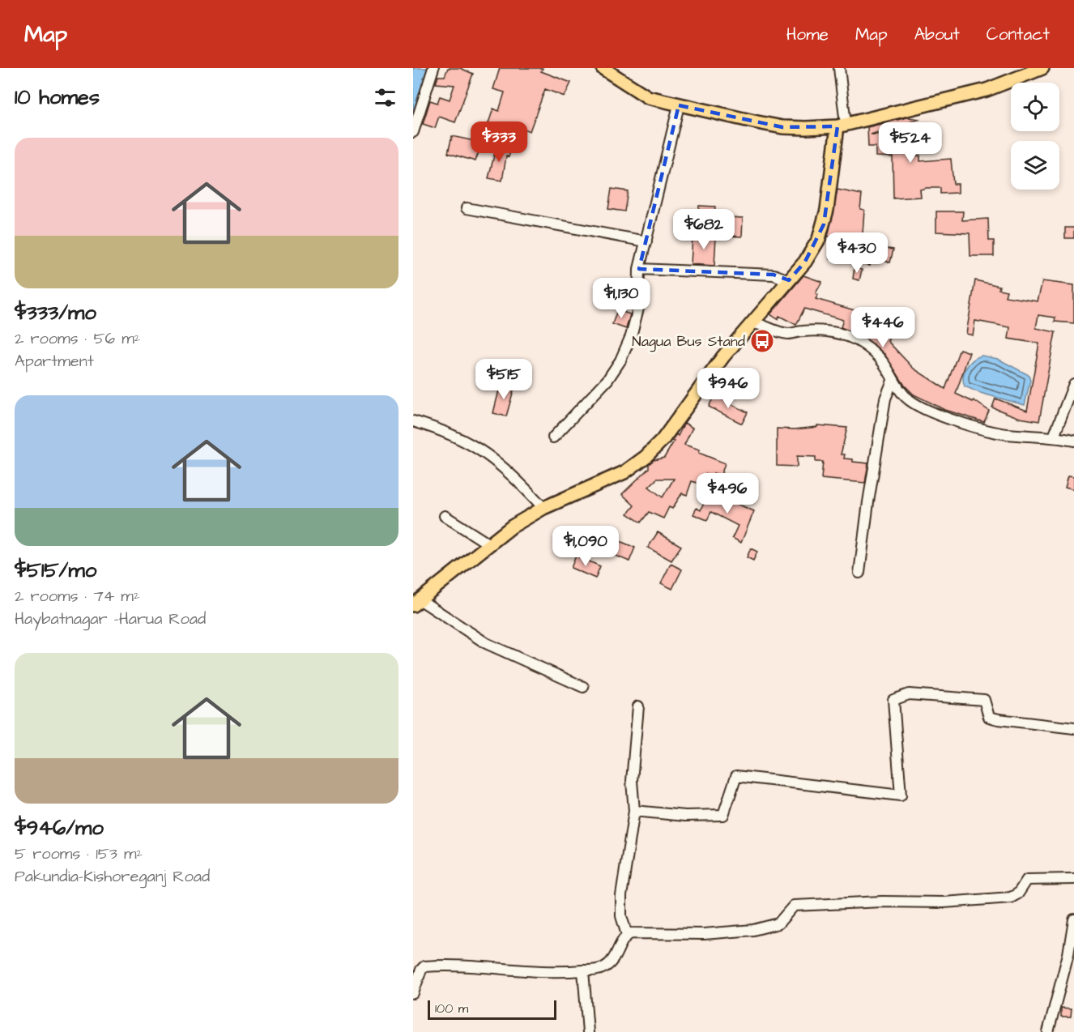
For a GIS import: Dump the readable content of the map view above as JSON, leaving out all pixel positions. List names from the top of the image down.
{
  "places": {
    "bus stop": ["Nagua Bus Stand"]
  },
  "scale_bar": "100 m",
  "page": {
    "header": "Map",
    "nav": [
      "Home",
      "Map",
      "About",
      "Contact"
    ],
    "heading": "10 homes",
    "price": [
      "$333",
      "$524",
      "$682",
      "$430",
      "$1,130",
      "$446",
      "$515",
      "$946",
      "$496",
      "$1,090"
    ],
    "list": [
      {
        "name": "$333/mo",
        "note": "2 rooms · 56 m² · Apartment"
      },
      {
        "name": "$515/mo",
        "note": "2 rooms · 74 m² · Haybatnagar -Harua Road"
      },
      {
        "name": "$946/mo",
        "note": "5 rooms · 153 m² · Pakundia-Kishoreganj Road"
      }
    ],
    "scale": "100 m"
  }
}
